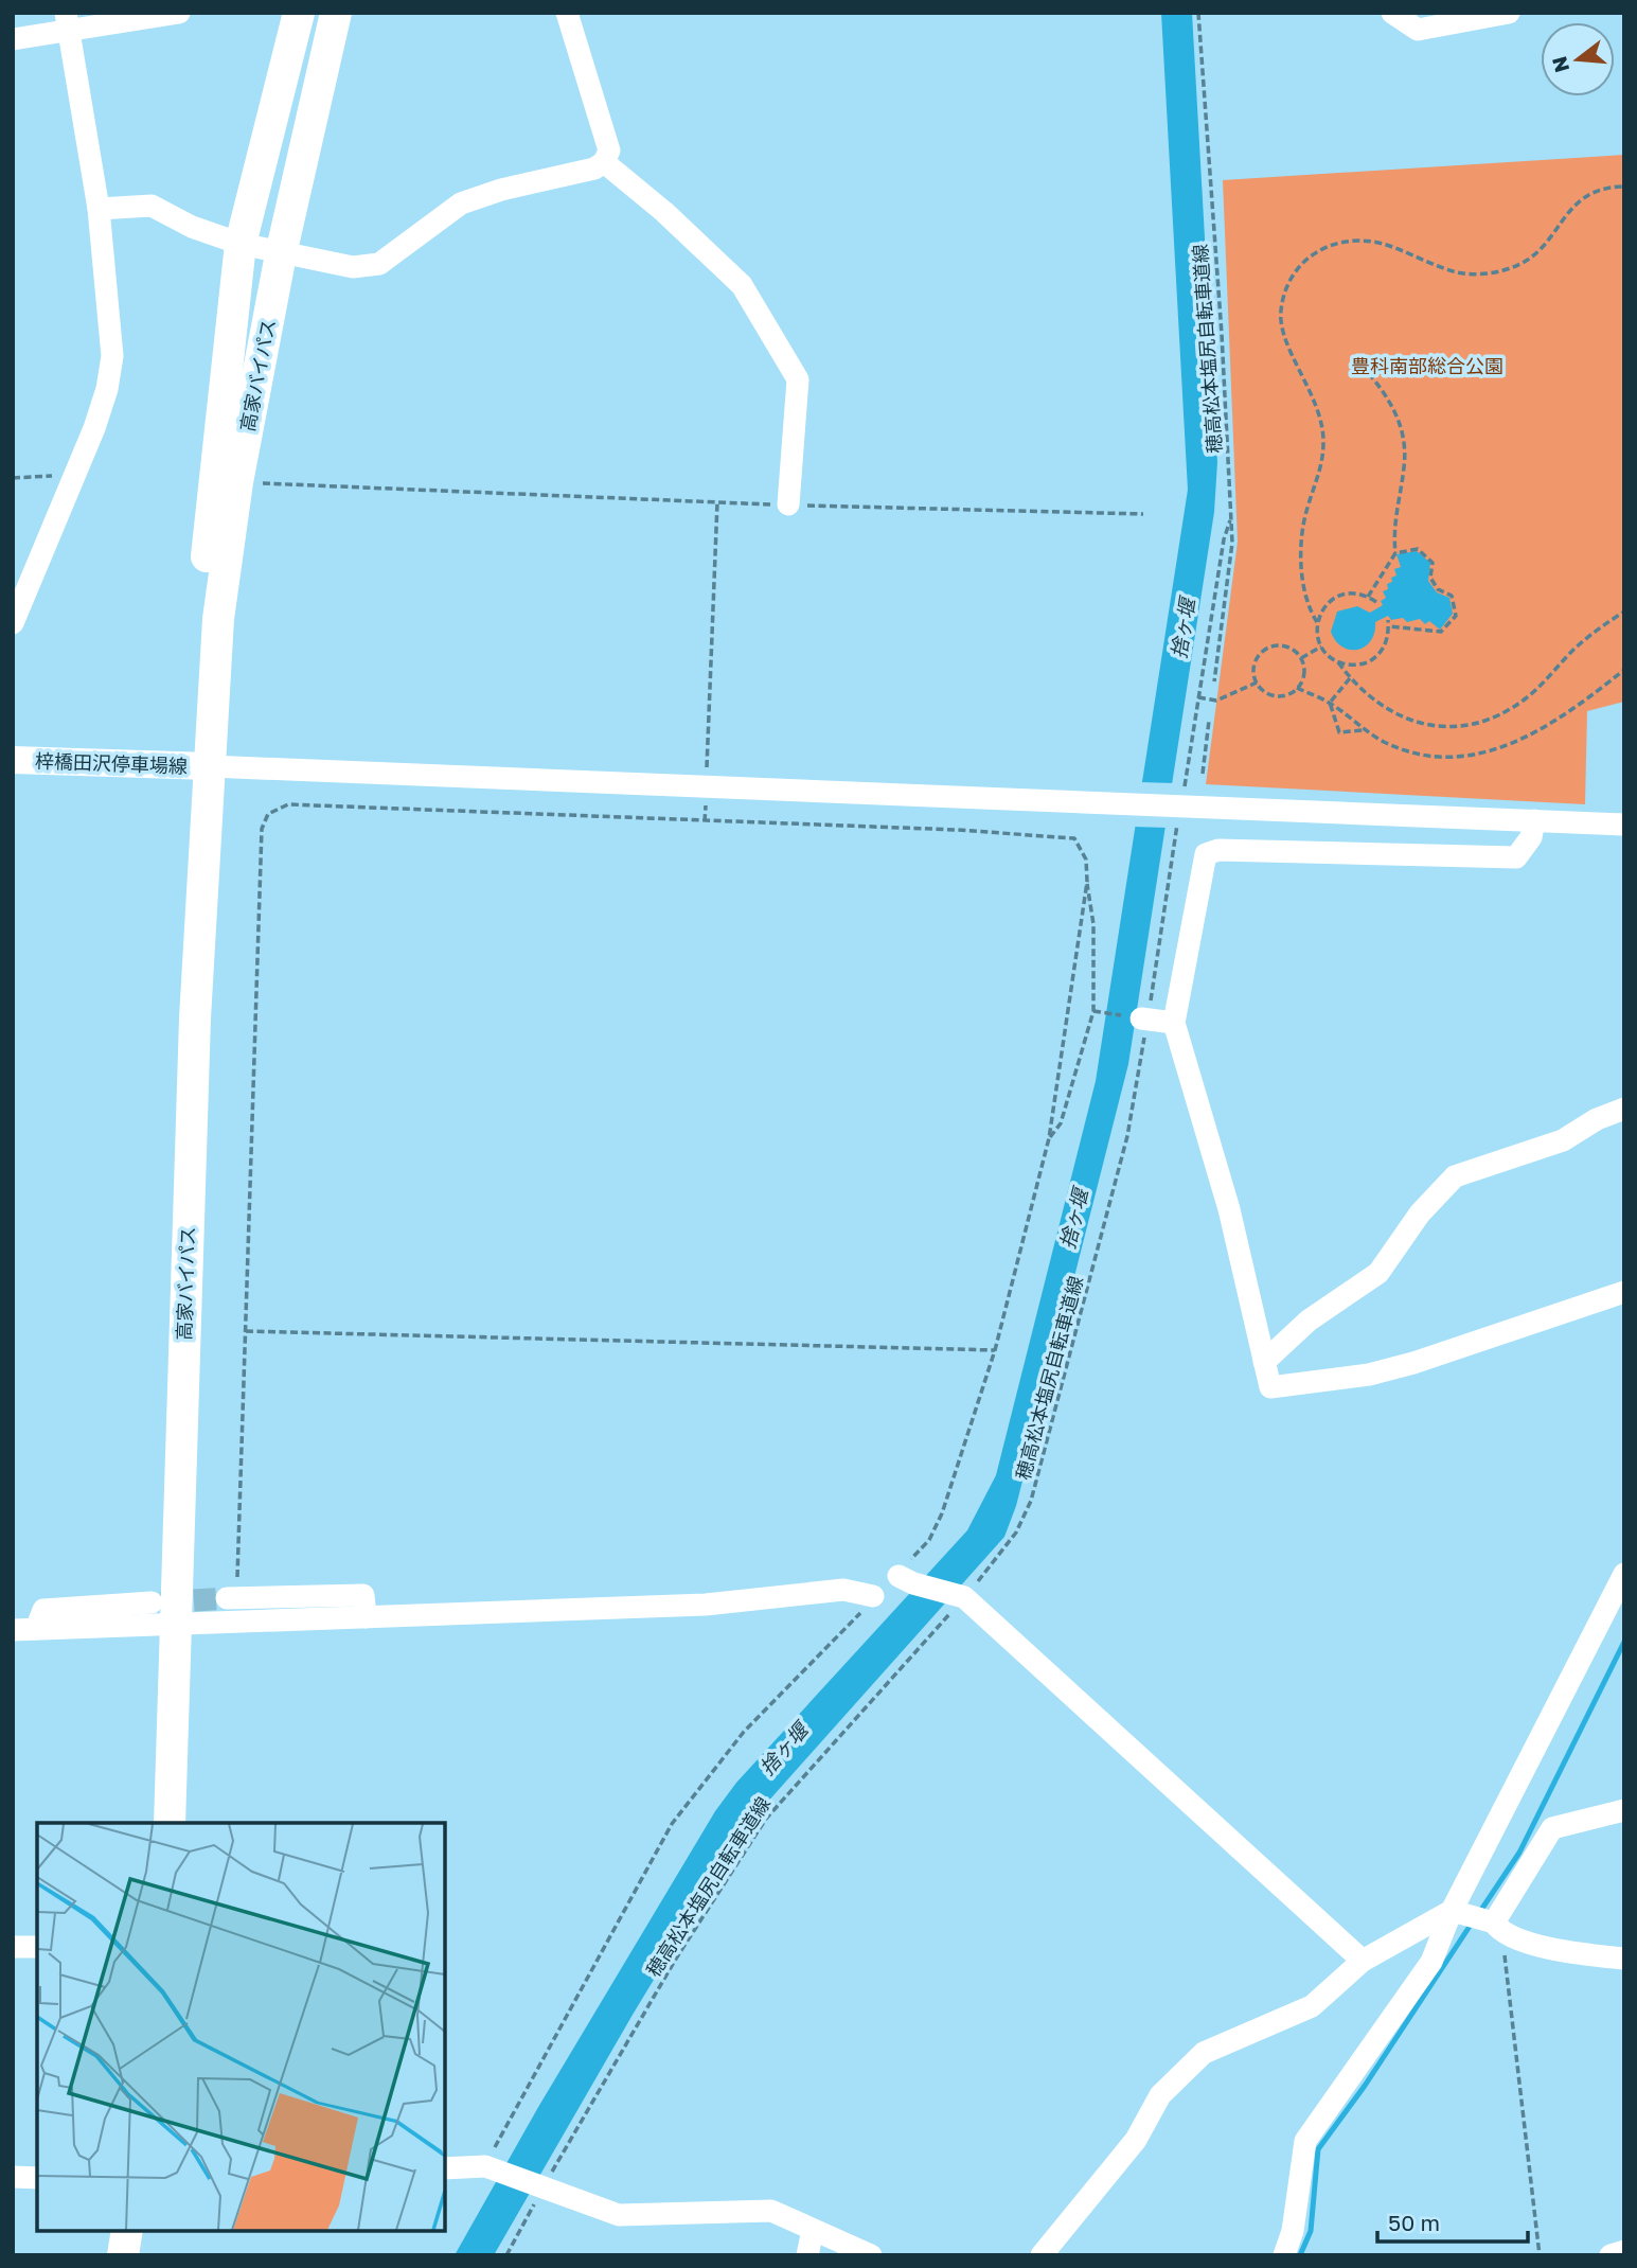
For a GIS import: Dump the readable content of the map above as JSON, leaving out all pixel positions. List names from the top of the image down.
{
  "streets": {
    "highway": ["高家バイパス"],
    "main road": ["梓橋田沢停車場線"],
    "path": ["穂高松本塩尻自転車道線"]
  },
  "crossings": [
    ["高家バイパス", "梓橋田沢停車場線"]
  ],
  "water": ["捨ヶ堰"],
  "parks": ["豊科南部総合公園"],
  "scale_bar": "50 m",
  "north": "left"
}
